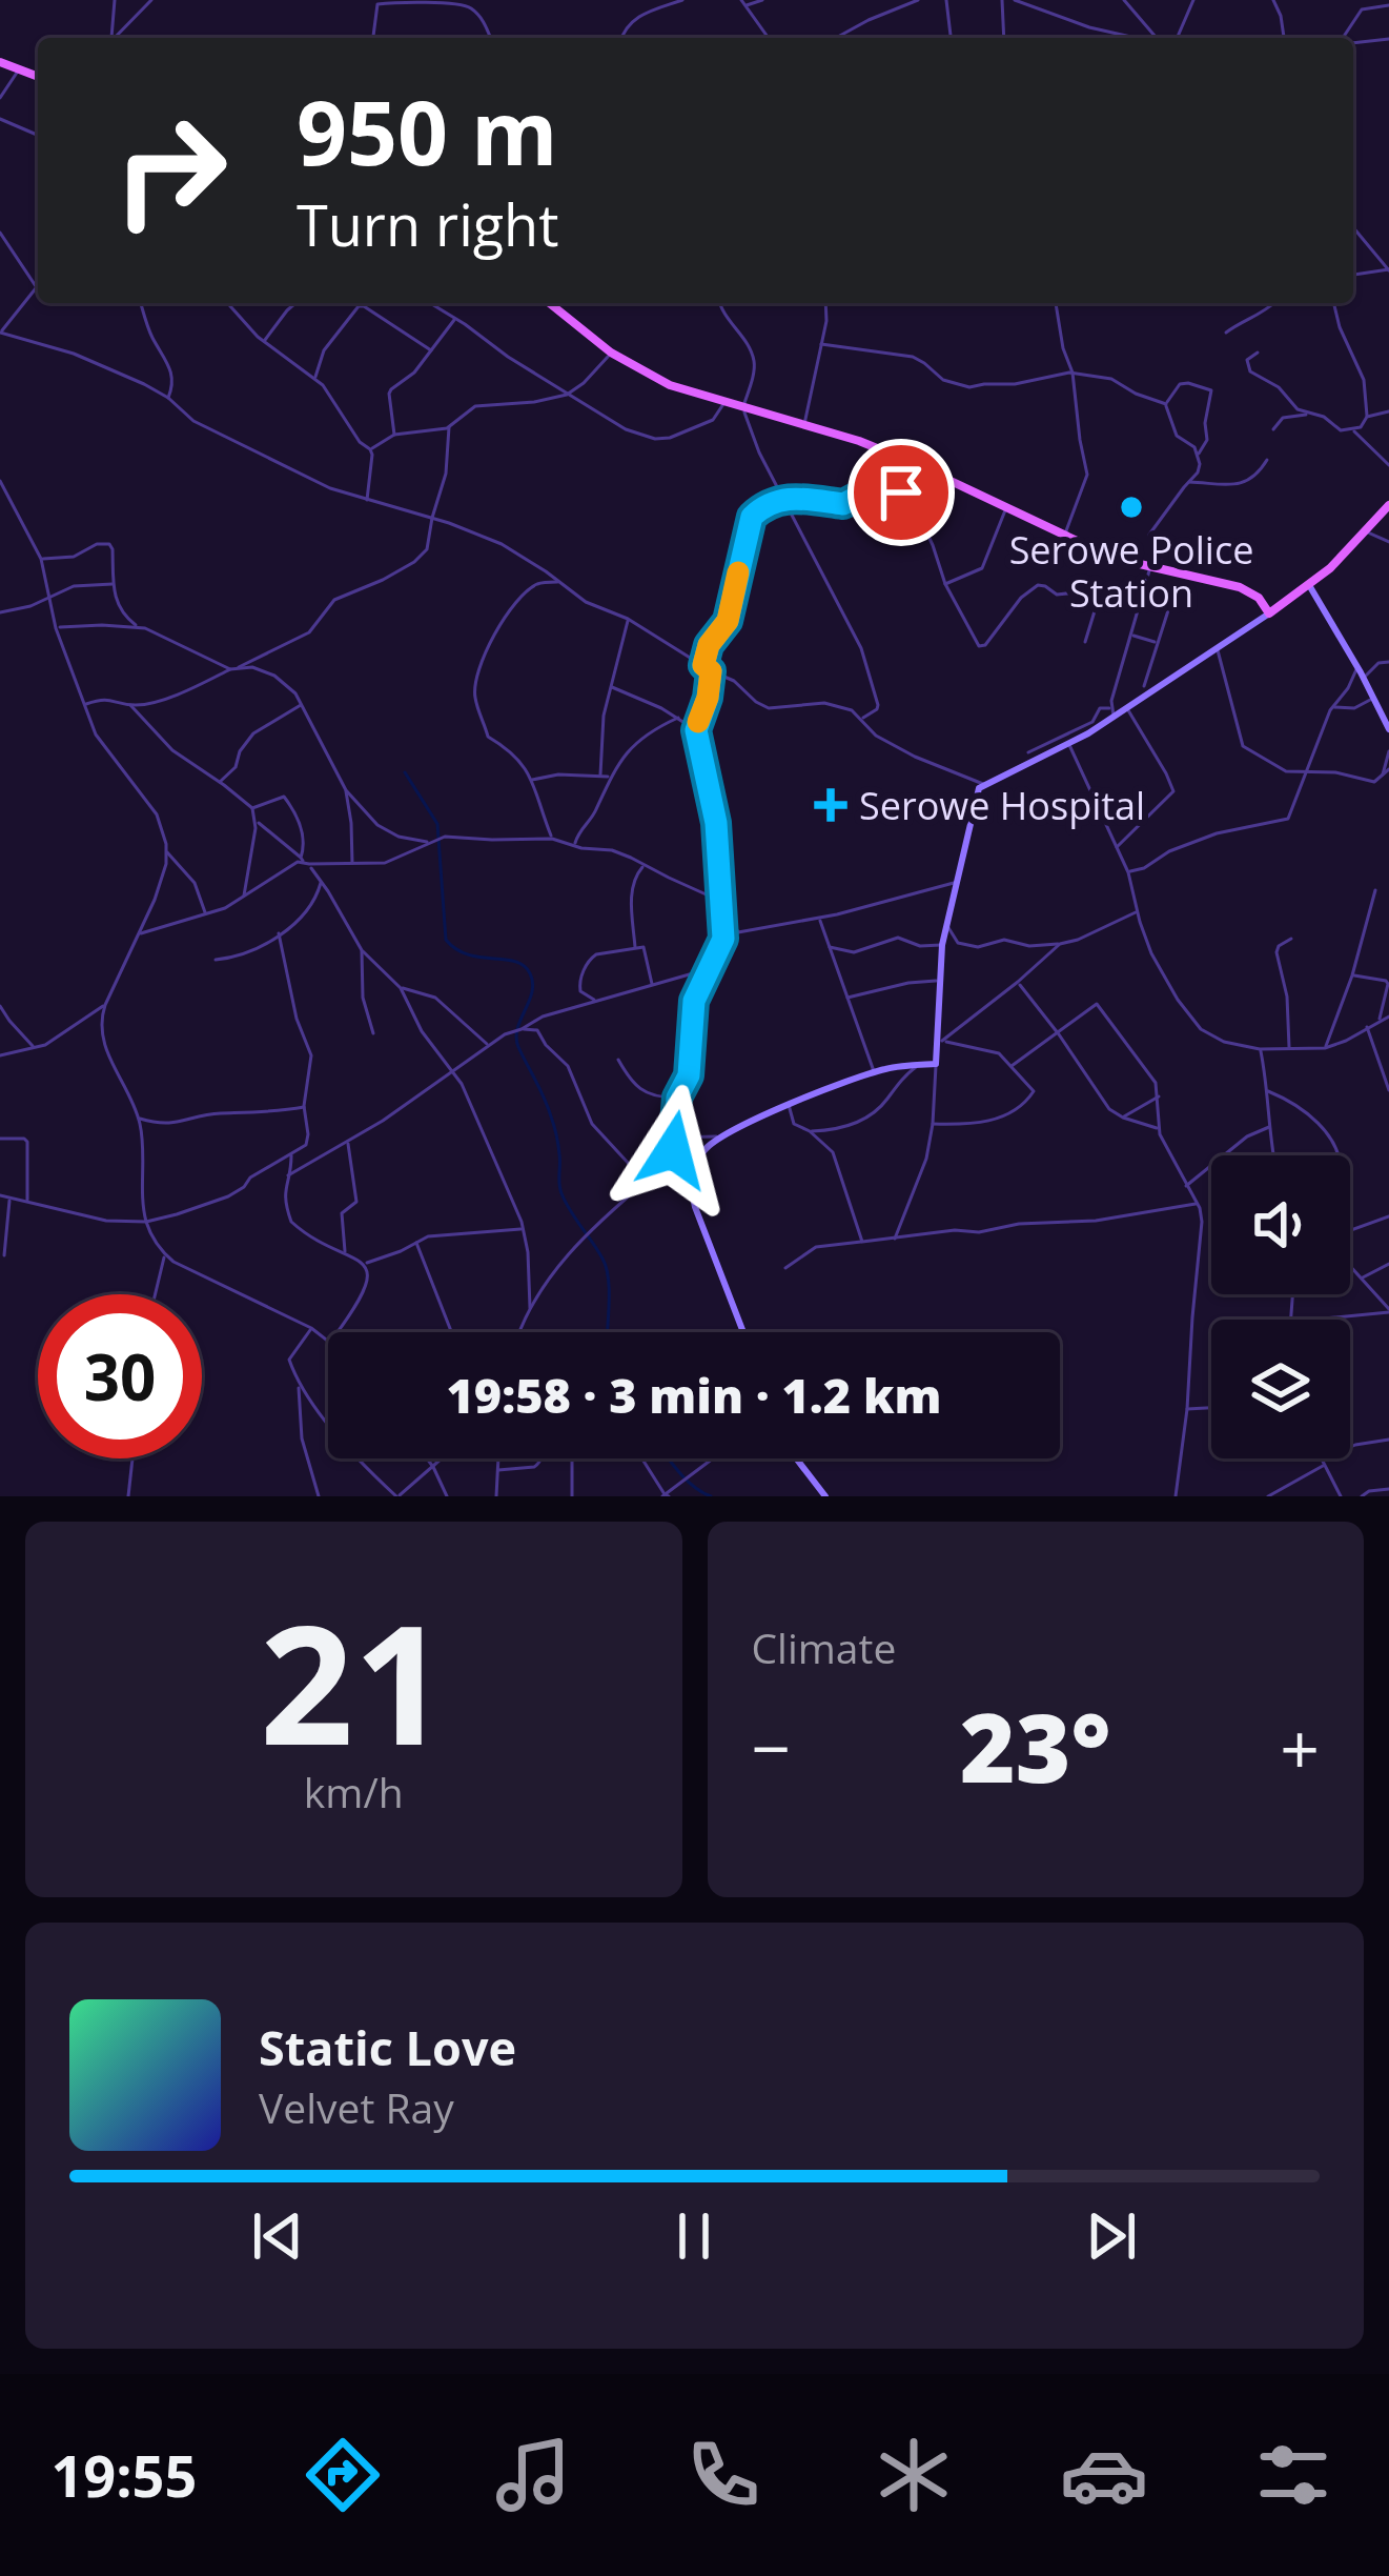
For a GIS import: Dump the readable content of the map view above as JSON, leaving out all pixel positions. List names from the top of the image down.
{
  "places": {
    "other": ["Serowe Police Station"],
    "health": ["Serowe Hospital"]
  },
  "page": {
    "turn": ["950 m", "Turn right"],
    "limit": "30",
    "trip": "19:58 · 3 min · 1.2 km",
    "tile": [
      ["21", "km/h"],
      "Climate"
    ],
    "heat": ["−", "23°", "+"],
    "song": ["Static Love", "Velvet Ray"],
    "tabs": "19:55"
  }
}
